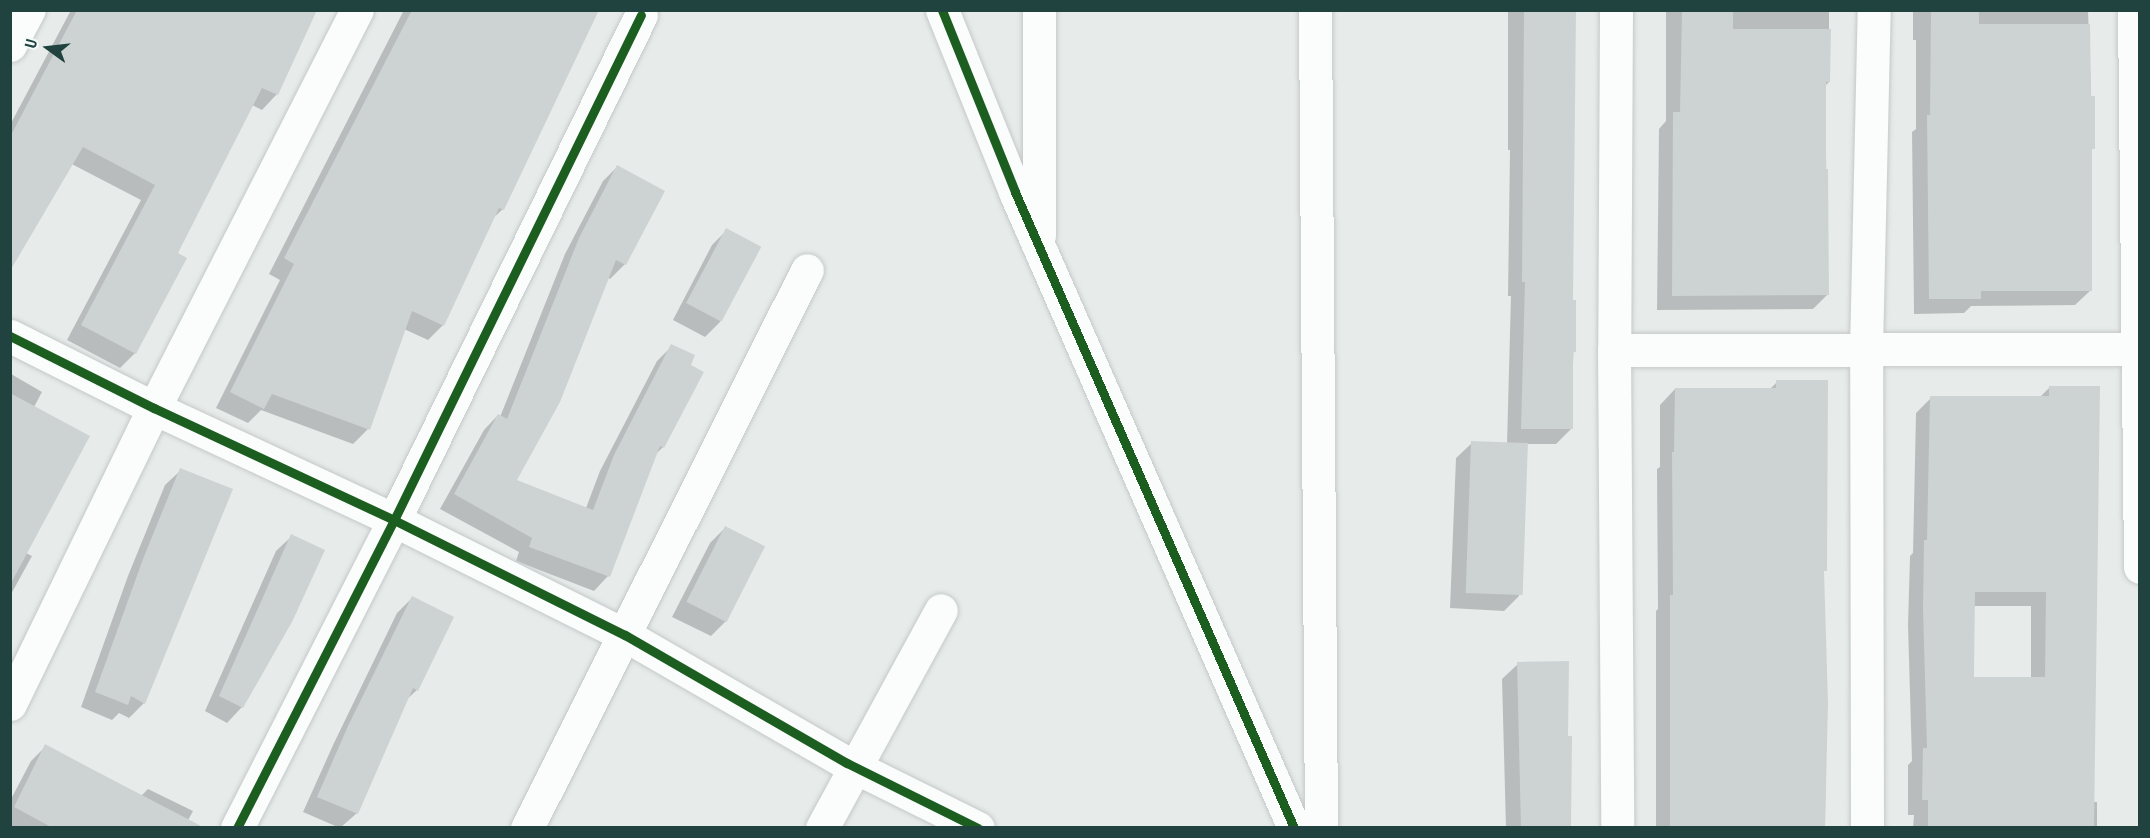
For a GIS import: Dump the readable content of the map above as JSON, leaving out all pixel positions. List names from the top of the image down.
{
  "north": "left"
}
